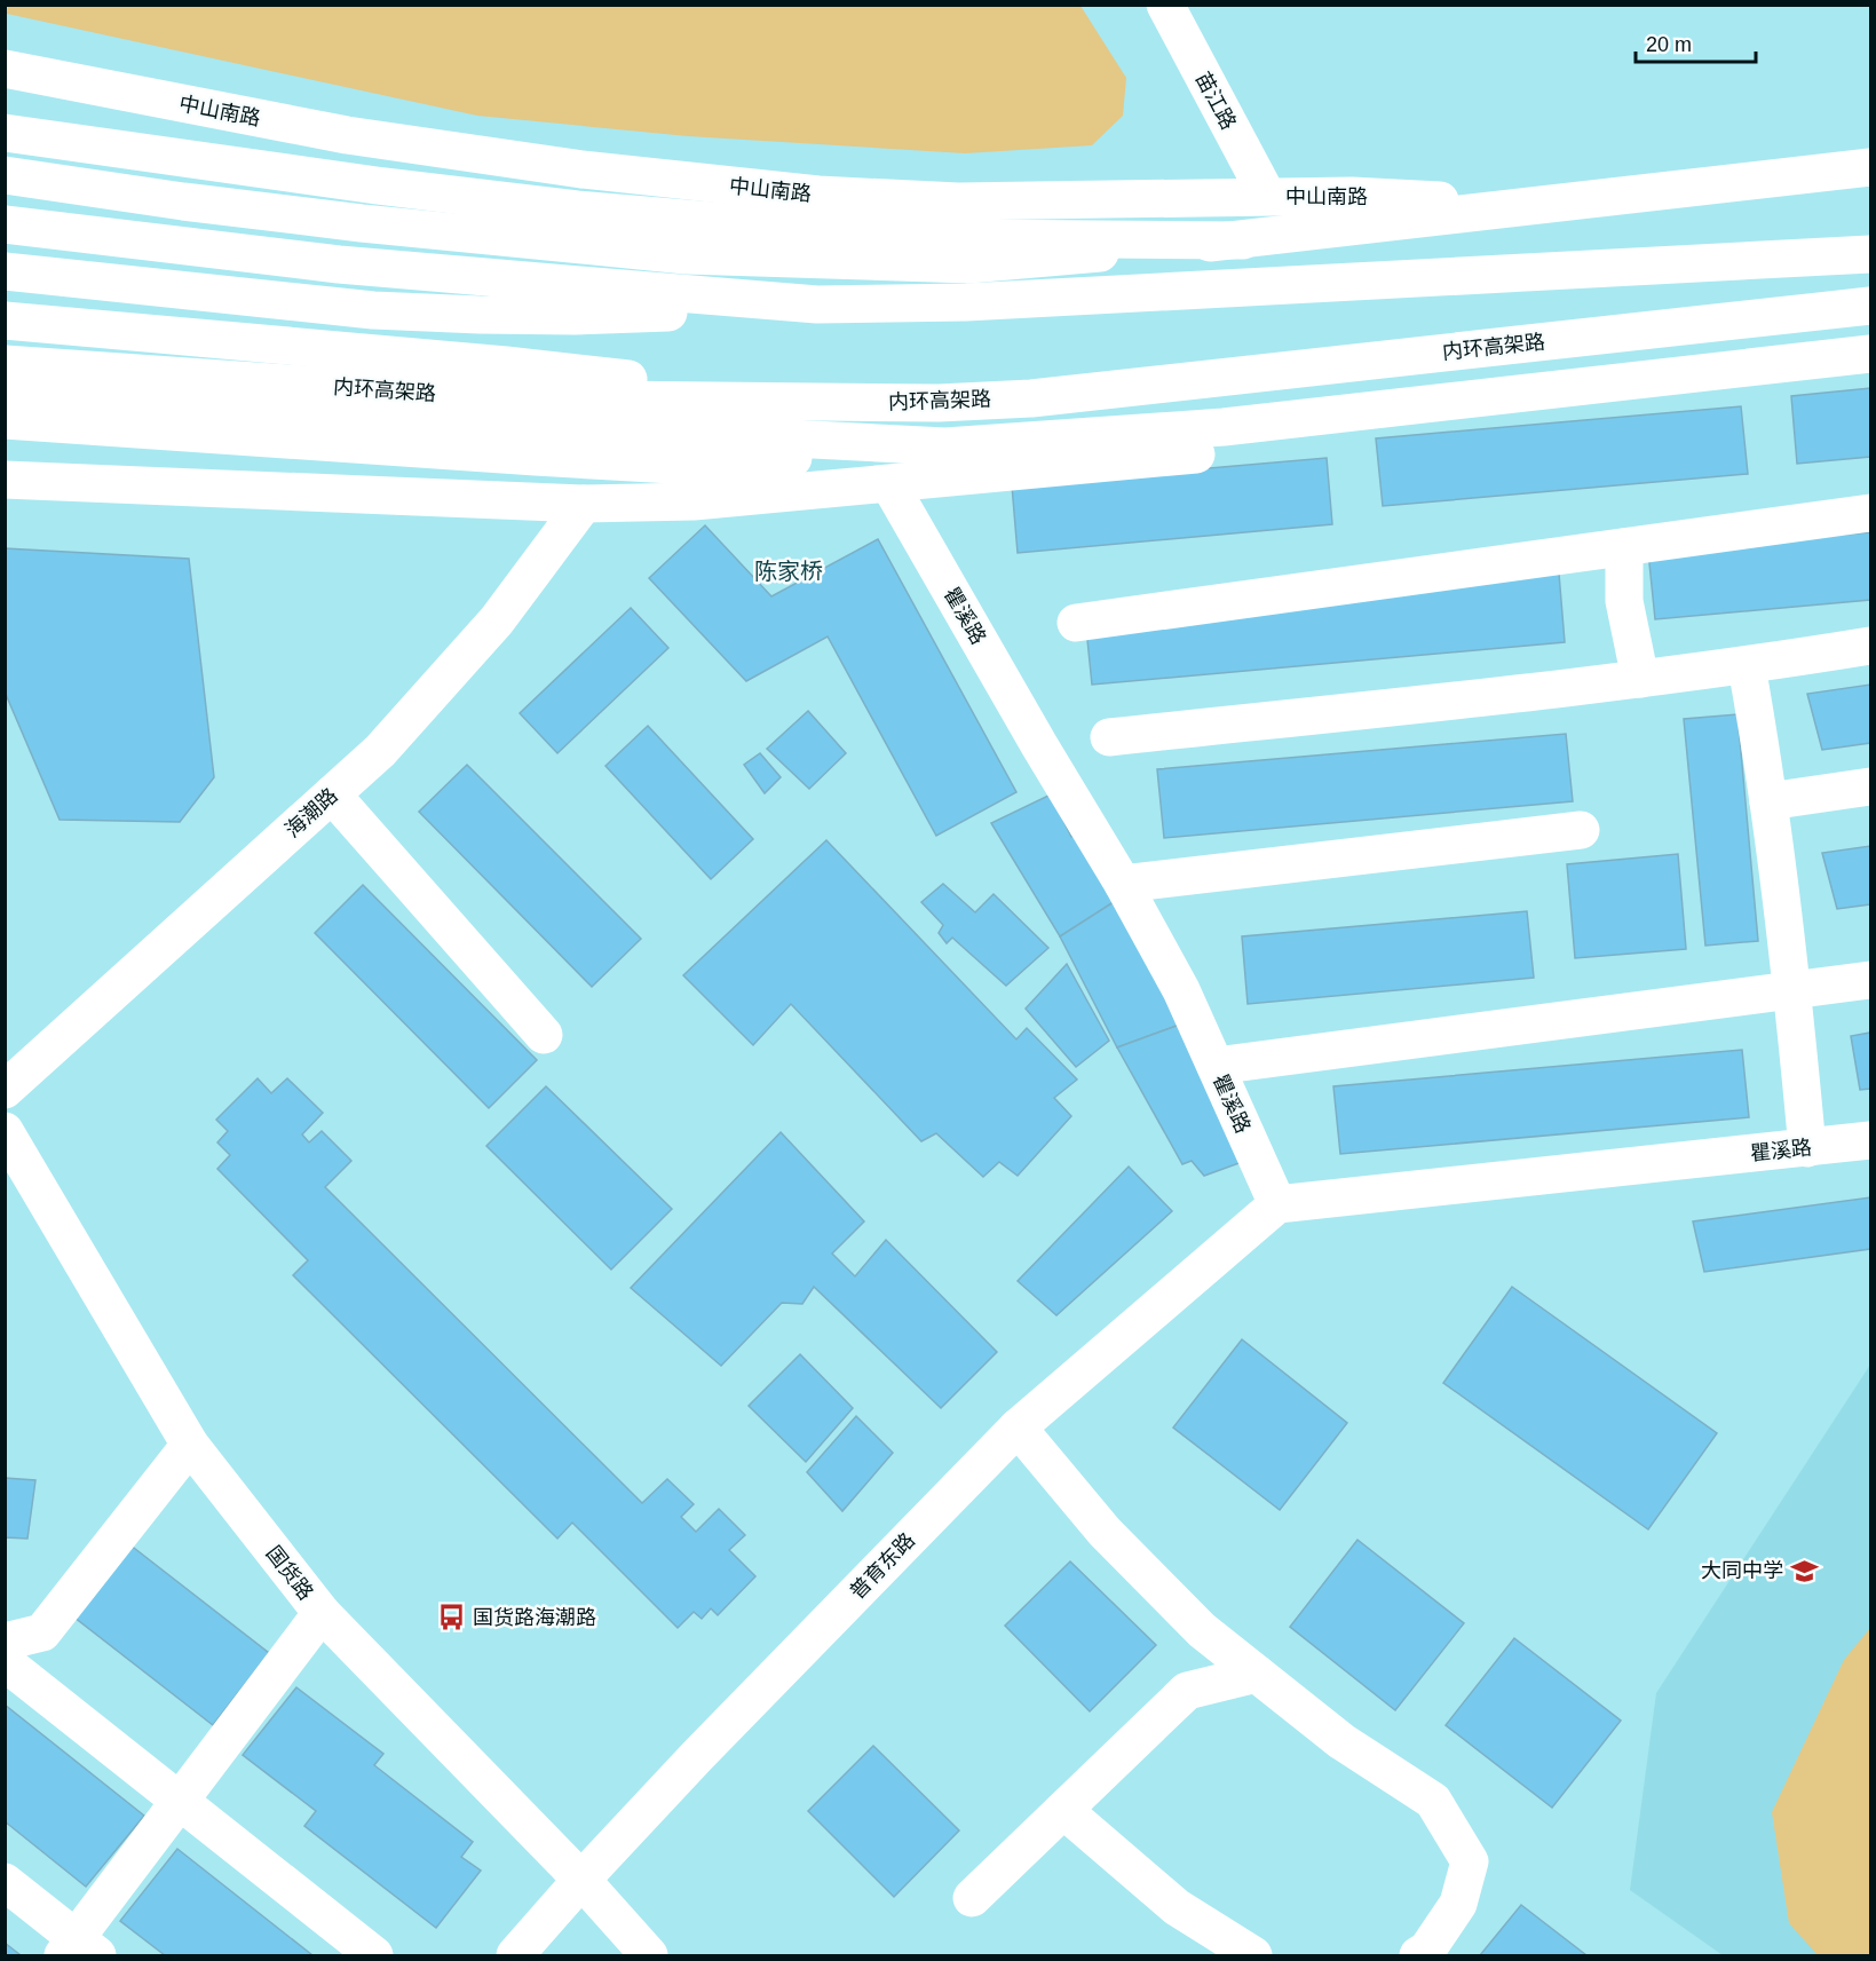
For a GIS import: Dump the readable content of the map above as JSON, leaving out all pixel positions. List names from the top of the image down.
{
  "streets": {
    "main road": [
      "苗江路",
      "中山南路",
      "内环高架路",
      "瞿溪路",
      "海潮路",
      "普育东路",
      "国货路"
    ]
  },
  "crossings": [
    ["苗江路", "中山南路"],
    ["瞿溪路", "普育东路"],
    ["普育东路", "国货路"]
  ],
  "districts": ["陈家桥"],
  "places": {
    "school or university": ["大同中学"],
    "bus stop": ["国货路海潮路"]
  },
  "scale_bar": "20 m"
}
